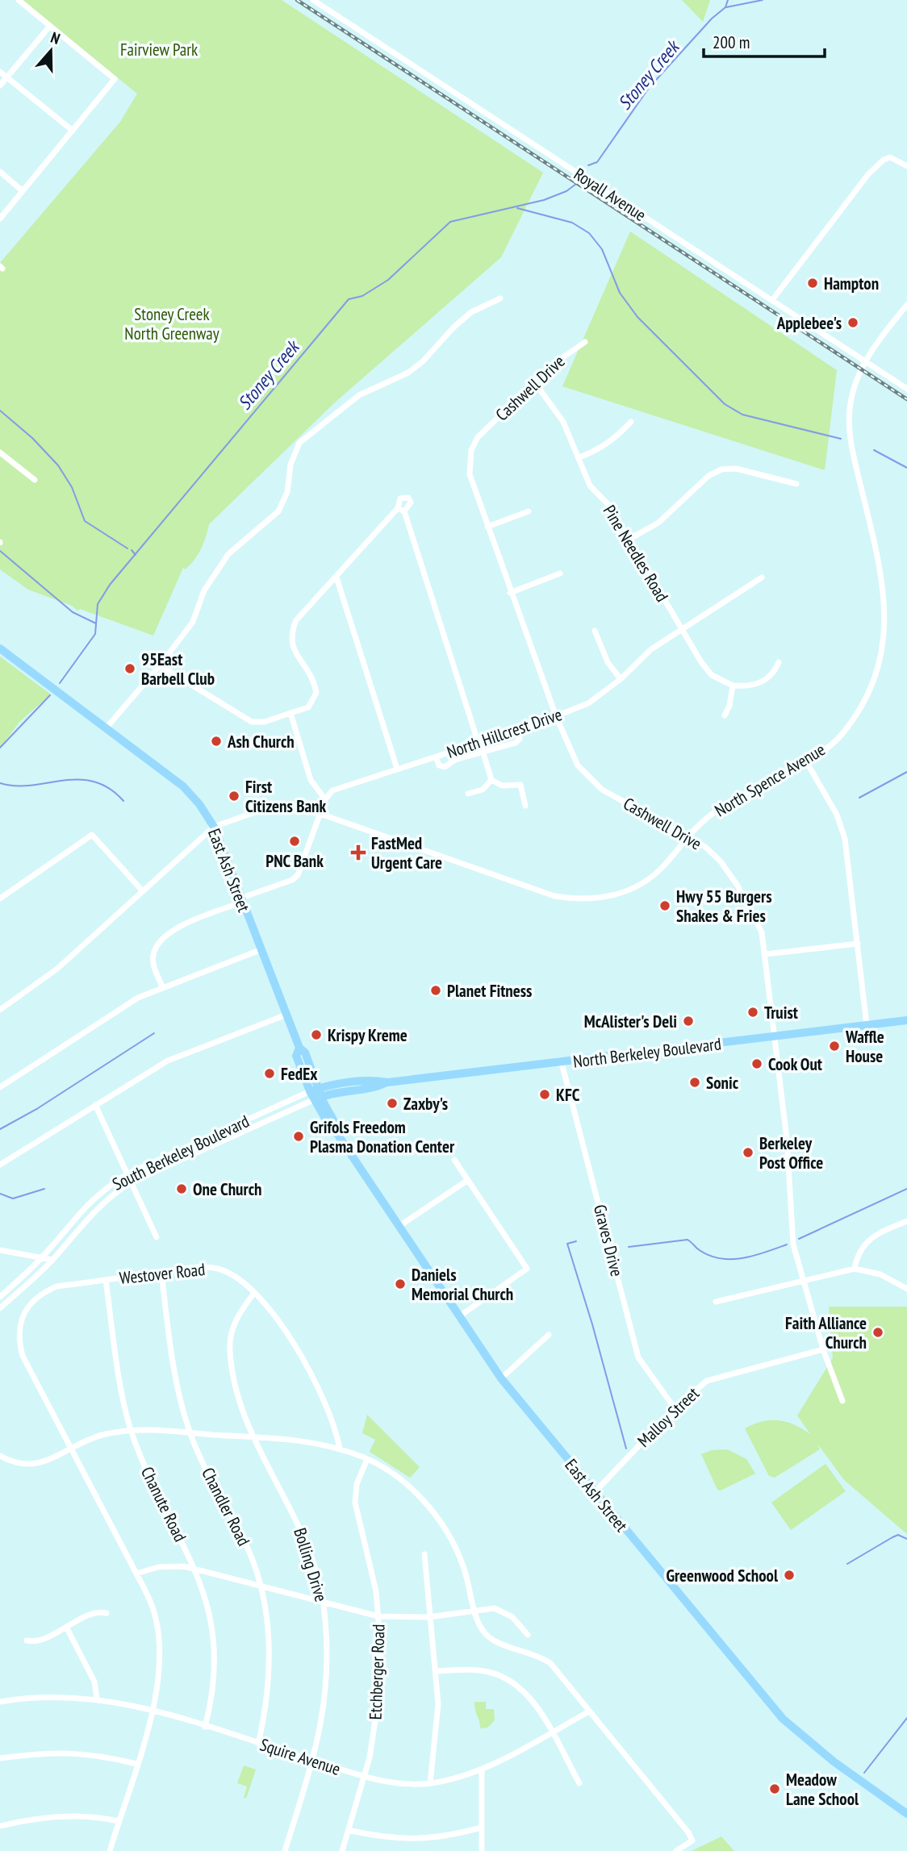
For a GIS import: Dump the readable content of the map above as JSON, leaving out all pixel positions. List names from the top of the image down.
{
  "streets": {
    "main road": ["East Ash Street", "North Berkeley Boulevard"],
    "street": [
      "Royall Avenue",
      "Cashwell Drive",
      "Pine Needles Road",
      "North Hillcrest Drive",
      "North Spence Avenue",
      "South Berkeley Boulevard",
      "Graves Drive",
      "Westover Road",
      "Malloy Street",
      "Chanute Road",
      "Chandler Road",
      "Bolling Drive",
      "Etchberger Road",
      "Squire Avenue"
    ]
  },
  "crossings": [
    ["Royall Avenue", "North Spence Avenue"],
    ["Cashwell Drive", "Pine Needles Road"],
    ["Cashwell Drive", "North Hillcrest Drive"],
    ["Cashwell Drive", "North Spence Avenue"],
    ["Cashwell Drive", "North Berkeley Boulevard"],
    ["Cashwell Drive", "Malloy Street"],
    ["Pine Needles Road", "North Hillcrest Drive"],
    ["North Spence Avenue", "East Ash Street"],
    ["East Ash Street", "North Berkeley Boulevard"],
    ["East Ash Street", "South Berkeley Boulevard"],
    ["East Ash Street", "Malloy Street"],
    ["North Berkeley Boulevard", "South Berkeley Boulevard"],
    ["North Berkeley Boulevard", "Graves Drive"],
    ["Graves Drive", "Malloy Street"],
    ["Westover Road", "Chanute Road"],
    ["Westover Road", "Chandler Road"],
    ["Westover Road", "Bolling Drive"],
    ["Chanute Road", "Squire Avenue"],
    ["Chandler Road", "Squire Avenue"],
    ["Bolling Drive", "Squire Avenue"],
    ["Etchberger Road", "Squire Avenue"]
  ],
  "water": ["Stoney Creek"],
  "parks": ["Fairview Park", "Stoney Creek North Greenway"],
  "places": {
    "other": [
      "Hampton",
      "Applebee's",
      "95East Barbell Club",
      "Ash Church",
      "First Citizens Bank",
      "PNC Bank",
      "Hwy 55 Burgers Shakes & Fries",
      "Planet Fitness",
      "Truist",
      "McAlister's Deli",
      "Krispy Kreme",
      "Waffle House",
      "Cook Out",
      "FedEx",
      "Sonic",
      "KFC",
      "Zaxby's",
      "Grifols Freedom Plasma Donation Center",
      "Berkeley Post Office",
      "One Church",
      "Daniels Memorial Church",
      "Faith Alliance Church",
      "Greenwood School",
      "Meadow Lane School"
    ],
    "health": ["FastMed Urgent Care"]
  },
  "scale_bar": "200 m",
  "north": "top"
}
